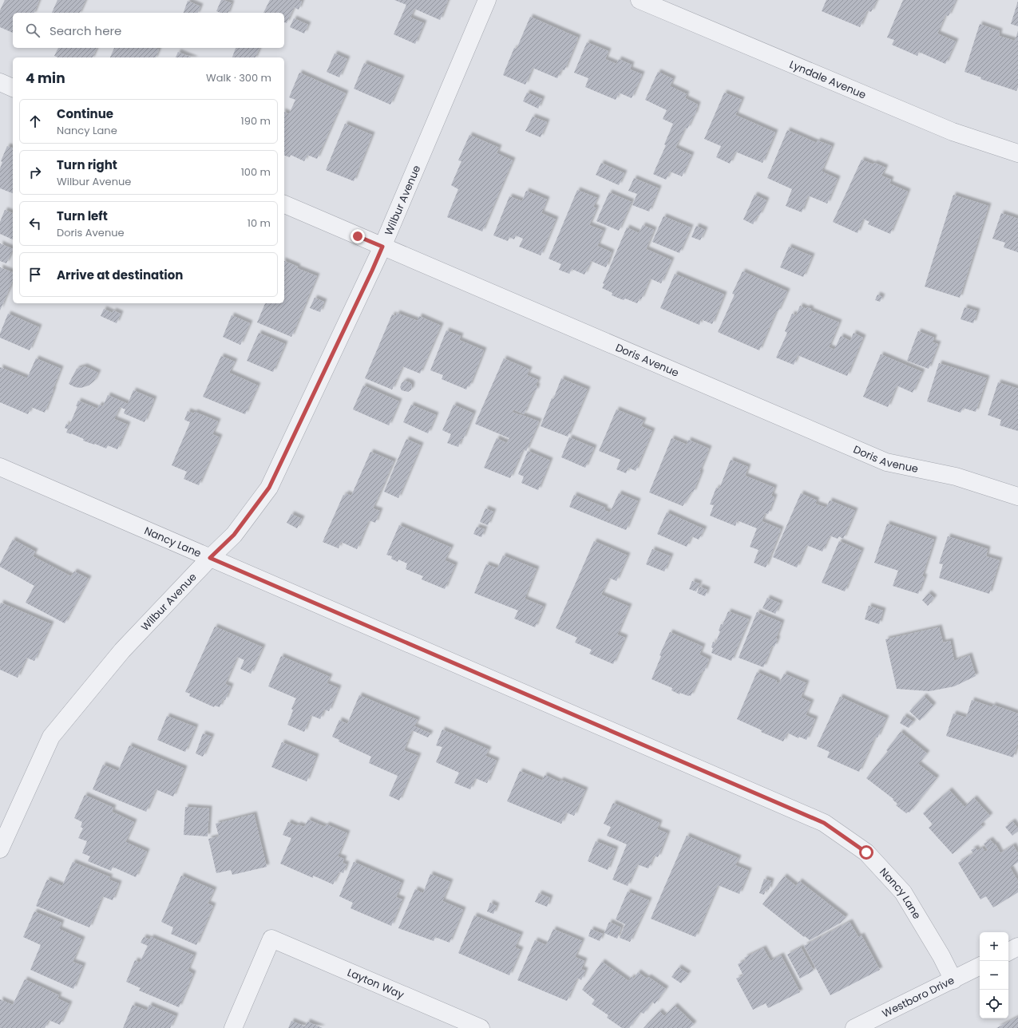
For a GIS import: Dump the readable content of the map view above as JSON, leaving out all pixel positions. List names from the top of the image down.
{
  "streets": {
    "street": [
      "Lyndale Avenue",
      "Wilbur Avenue",
      "Doris Avenue",
      "Nancy Lane",
      "Layton Way",
      "Westboro Drive"
    ]
  },
  "crossings": [
    ["Wilbur Avenue", "Doris Avenue"],
    ["Wilbur Avenue", "Nancy Lane"],
    ["Nancy Lane", "Westboro Drive"]
  ],
  "page": {
    "search": "Search here",
    "heading": ["4 min", "Walk · 300 m"],
    "list": [
      ["Continue", "Nancy Lane", "190 m"],
      ["Turn right", "Wilbur Avenue", "100 m"],
      ["Turn left", "Doris Avenue", "10 m"],
      "Arrive at destination"
    ],
    "map_buttons": ["+", "−"]
  }
}
